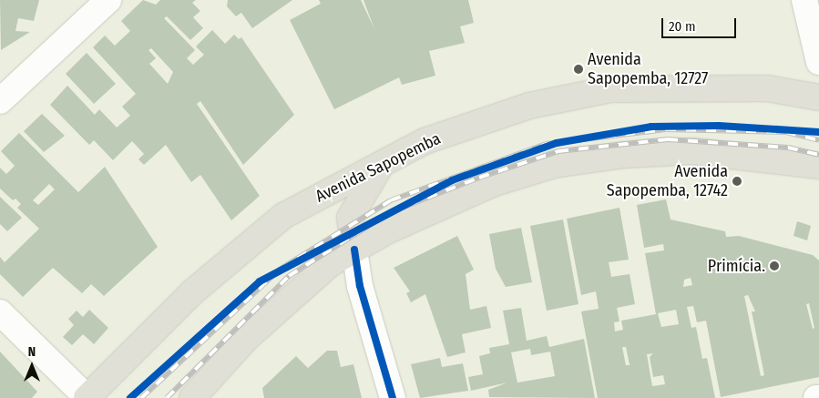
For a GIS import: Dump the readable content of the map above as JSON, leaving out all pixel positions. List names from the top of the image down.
{
  "streets": {
    "main road": ["Avenida Sapopemba"]
  },
  "places": ["Avenida Sapopemba, 12727", "Avenida Sapopemba, 12742", "Primícia."],
  "scale_bar": "20 m",
  "north": "top"
}
